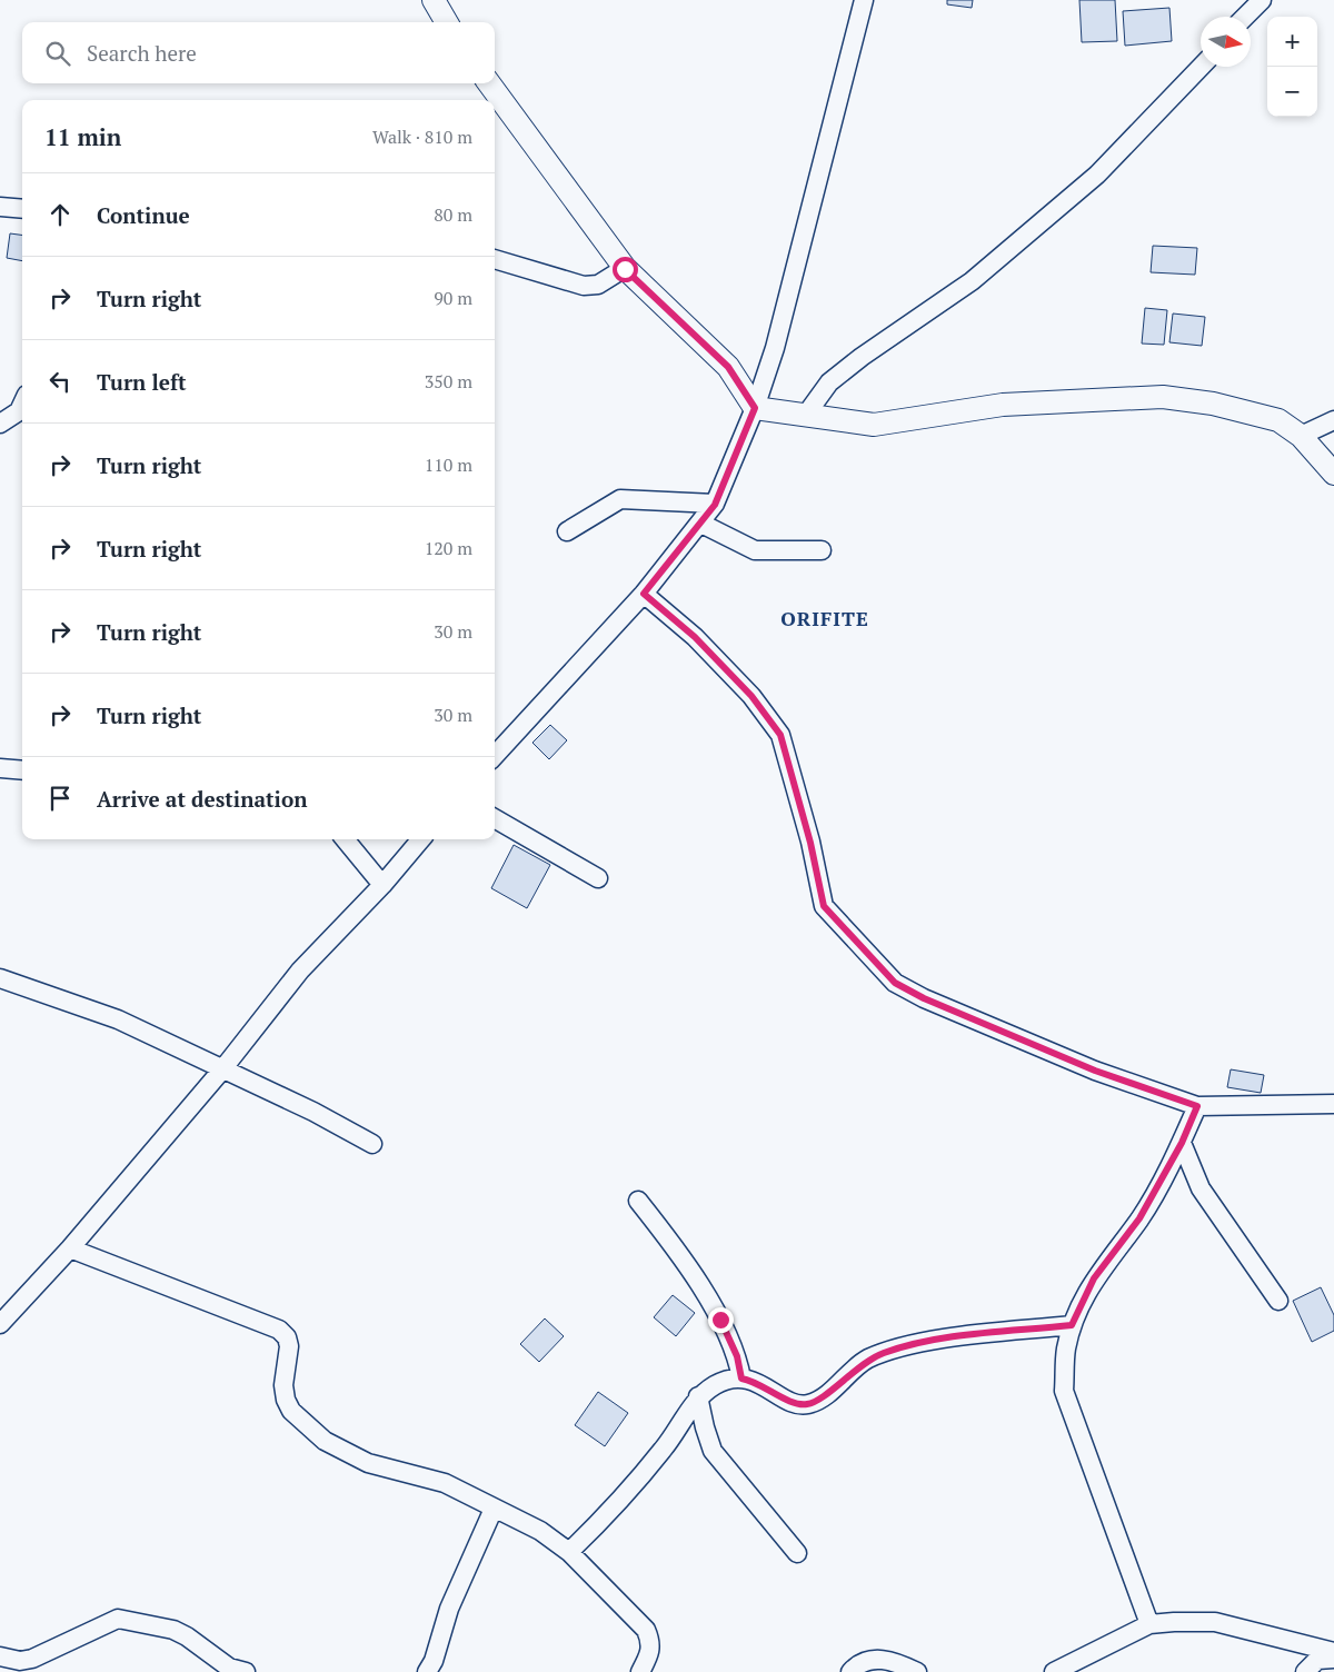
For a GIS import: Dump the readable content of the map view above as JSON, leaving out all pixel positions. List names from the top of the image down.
{
  "districts": ["ORIFITE"],
  "north": "right",
  "page": {
    "map_buttons": ["+", "−"],
    "search": "Search here",
    "heading": ["11 min", "Walk · 810 m"],
    "list": [
      ["Continue", "80 m"],
      ["Turn right", "90 m"],
      ["Turn left", "350 m"],
      ["Turn right", "110 m"],
      ["Turn right", "120 m"],
      ["Turn right", "30 m"],
      ["Turn right", "30 m"],
      "Arrive at destination"
    ]
  }
}
